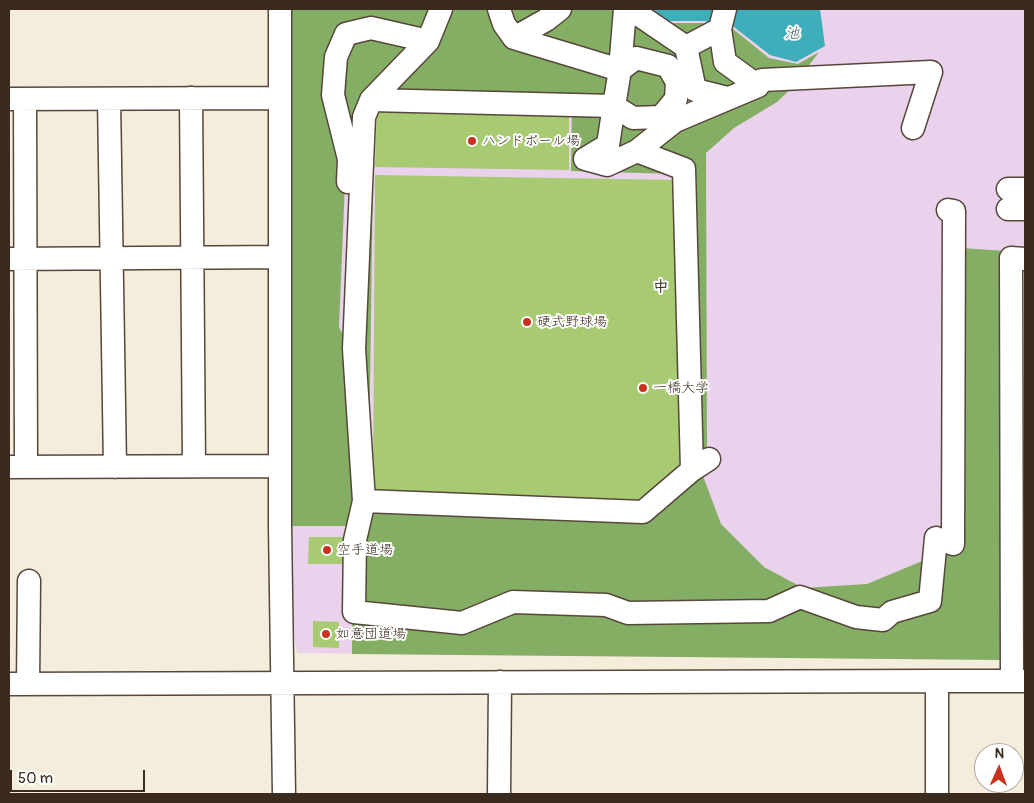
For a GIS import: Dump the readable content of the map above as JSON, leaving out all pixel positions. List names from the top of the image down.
{
  "districts": ["中"],
  "water": ["池"],
  "places": [
    "ハンドボール場",
    "硬式野球場",
    "一橋大学",
    "空手道場",
    "如意団道場"
  ],
  "scale_bar": "50 m",
  "north": "top"
}
